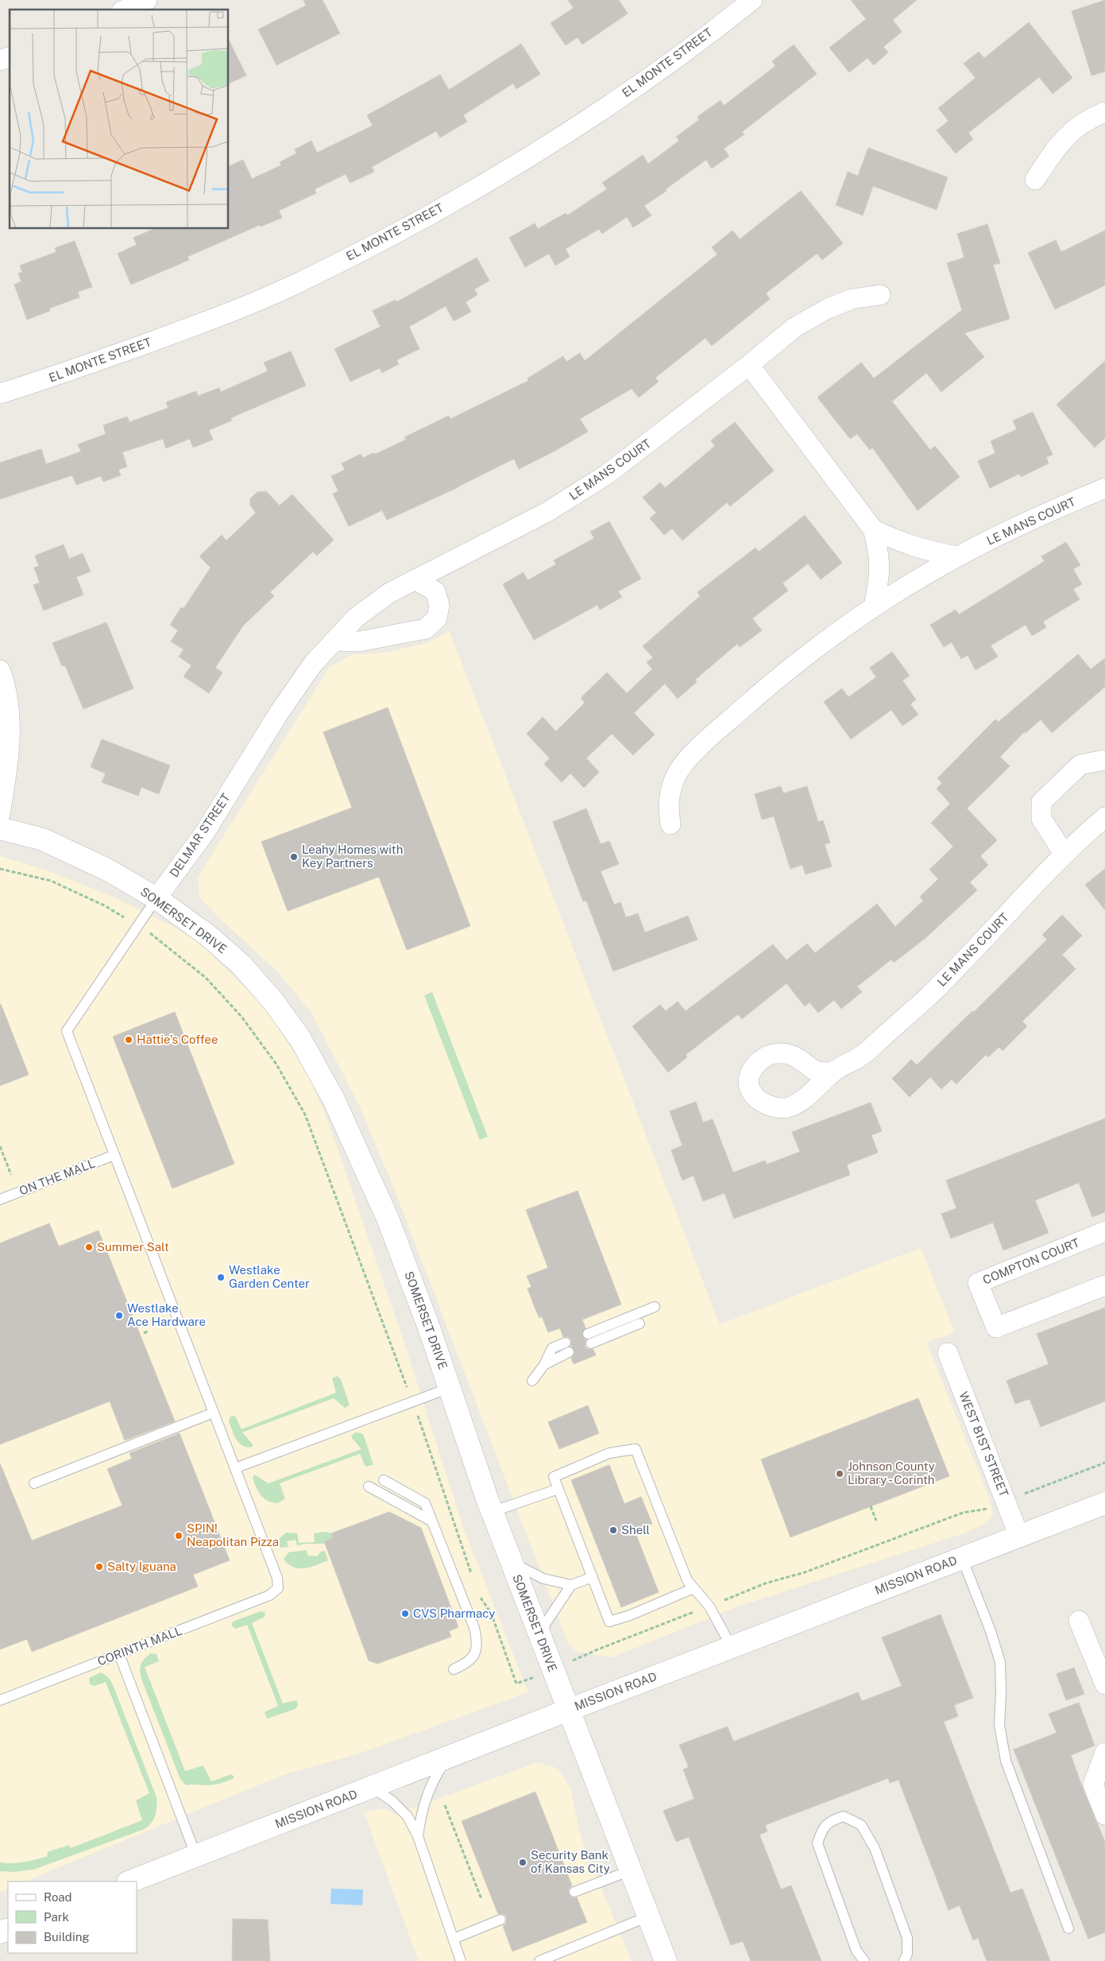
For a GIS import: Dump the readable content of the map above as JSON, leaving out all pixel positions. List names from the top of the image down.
{
  "streets": {
    "street": [
      "EL MONTE STREET",
      "LE MANS COURT",
      "DELMAR STREET",
      "SOMERSET DRIVE",
      "COMPTON COURT",
      "WEST 81ST STREET",
      "MISSION ROAD"
    ],
    "lane": ["ON THE MALL", "CORINTH MALL"]
  },
  "crossings": [
    ["LE MANS COURT", "DELMAR STREET"],
    ["DELMAR STREET", "SOMERSET DRIVE"],
    ["DELMAR STREET", "ON THE MALL"],
    ["SOMERSET DRIVE", "MISSION ROAD"],
    ["WEST 81ST STREET", "MISSION ROAD"]
  ],
  "places": [
    "Leahy Homes with Key Partners",
    "Hattie’s Coffee",
    "Summer Salt",
    "Westlake Garden Center",
    "Westlake Ace Hardware",
    "Johnson County Library - Corinth",
    "Shell",
    "SPIN! Neapolitan Pizza",
    "Salty Iguana",
    "CVS Pharmacy",
    "Security Bank of Kansas City"
  ],
  "legend": ["Road", "Park", "Building"]
}
